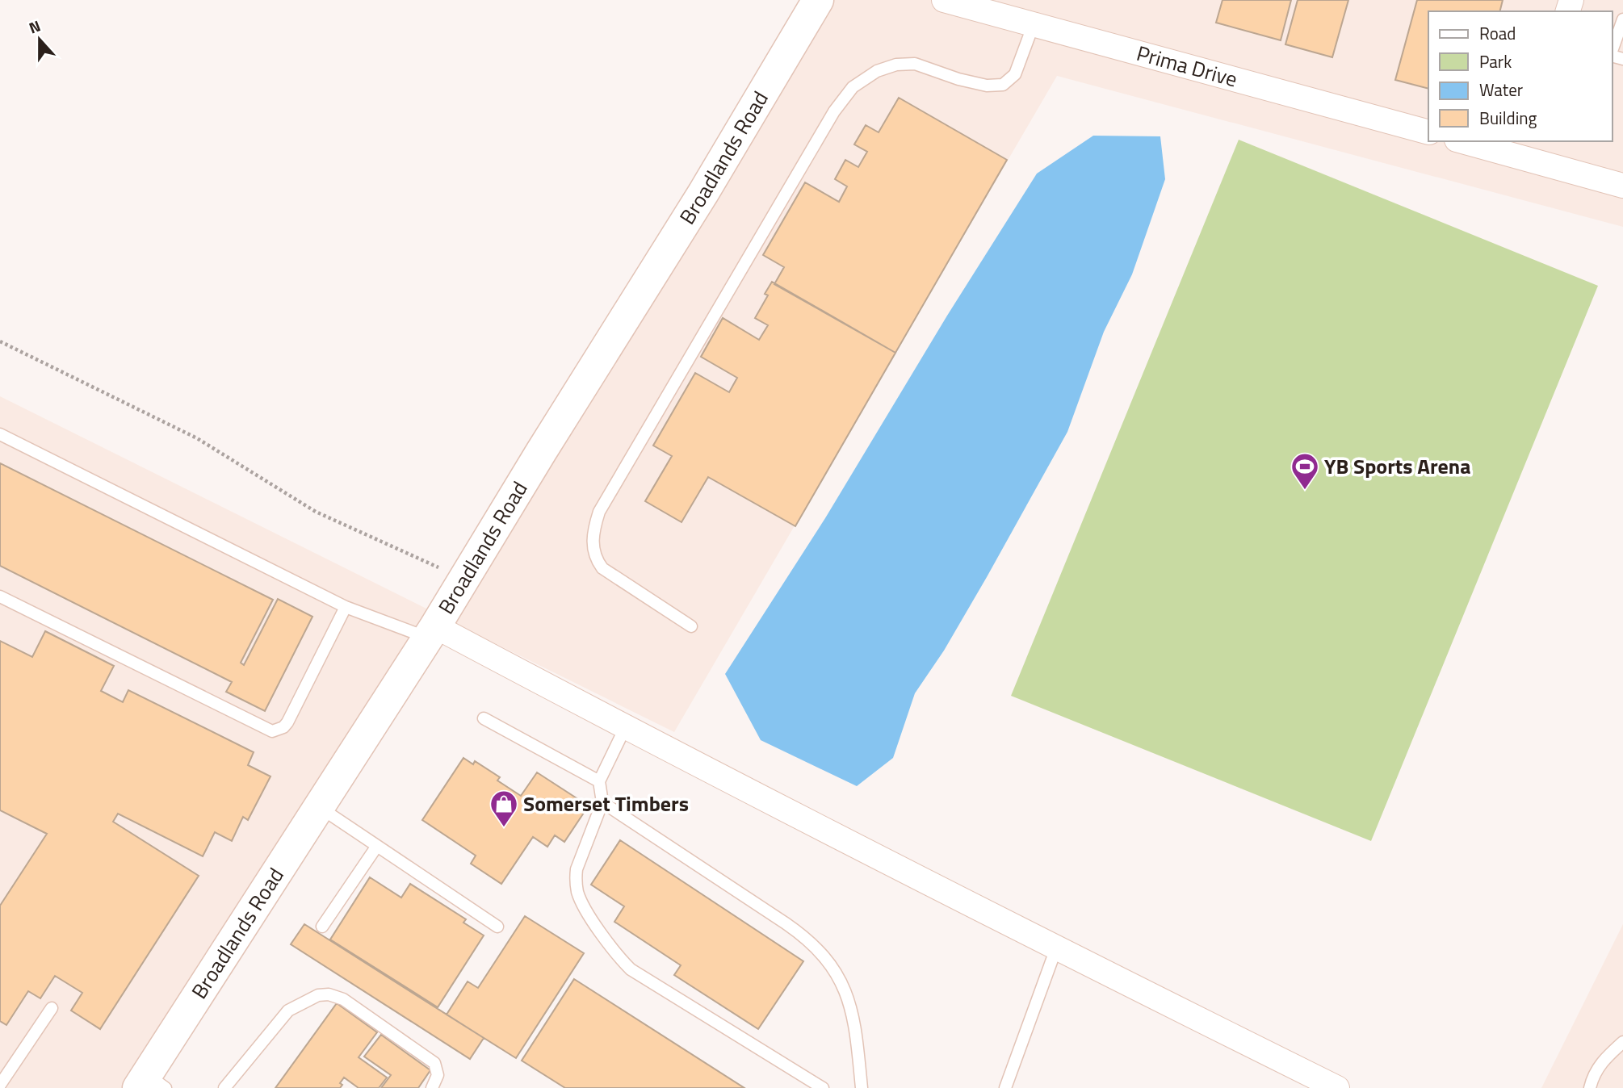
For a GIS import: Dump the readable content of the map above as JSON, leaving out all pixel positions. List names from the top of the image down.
{
  "streets": {
    "main road": ["Broadlands Road"],
    "street": ["Prima Drive"]
  },
  "places": {
    "sports": ["YB Sports Arena"],
    "shop": ["Somerset Timbers"]
  },
  "legend": [
    "Road",
    "Park",
    "Water",
    "Building"
  ],
  "north": "top"
}
